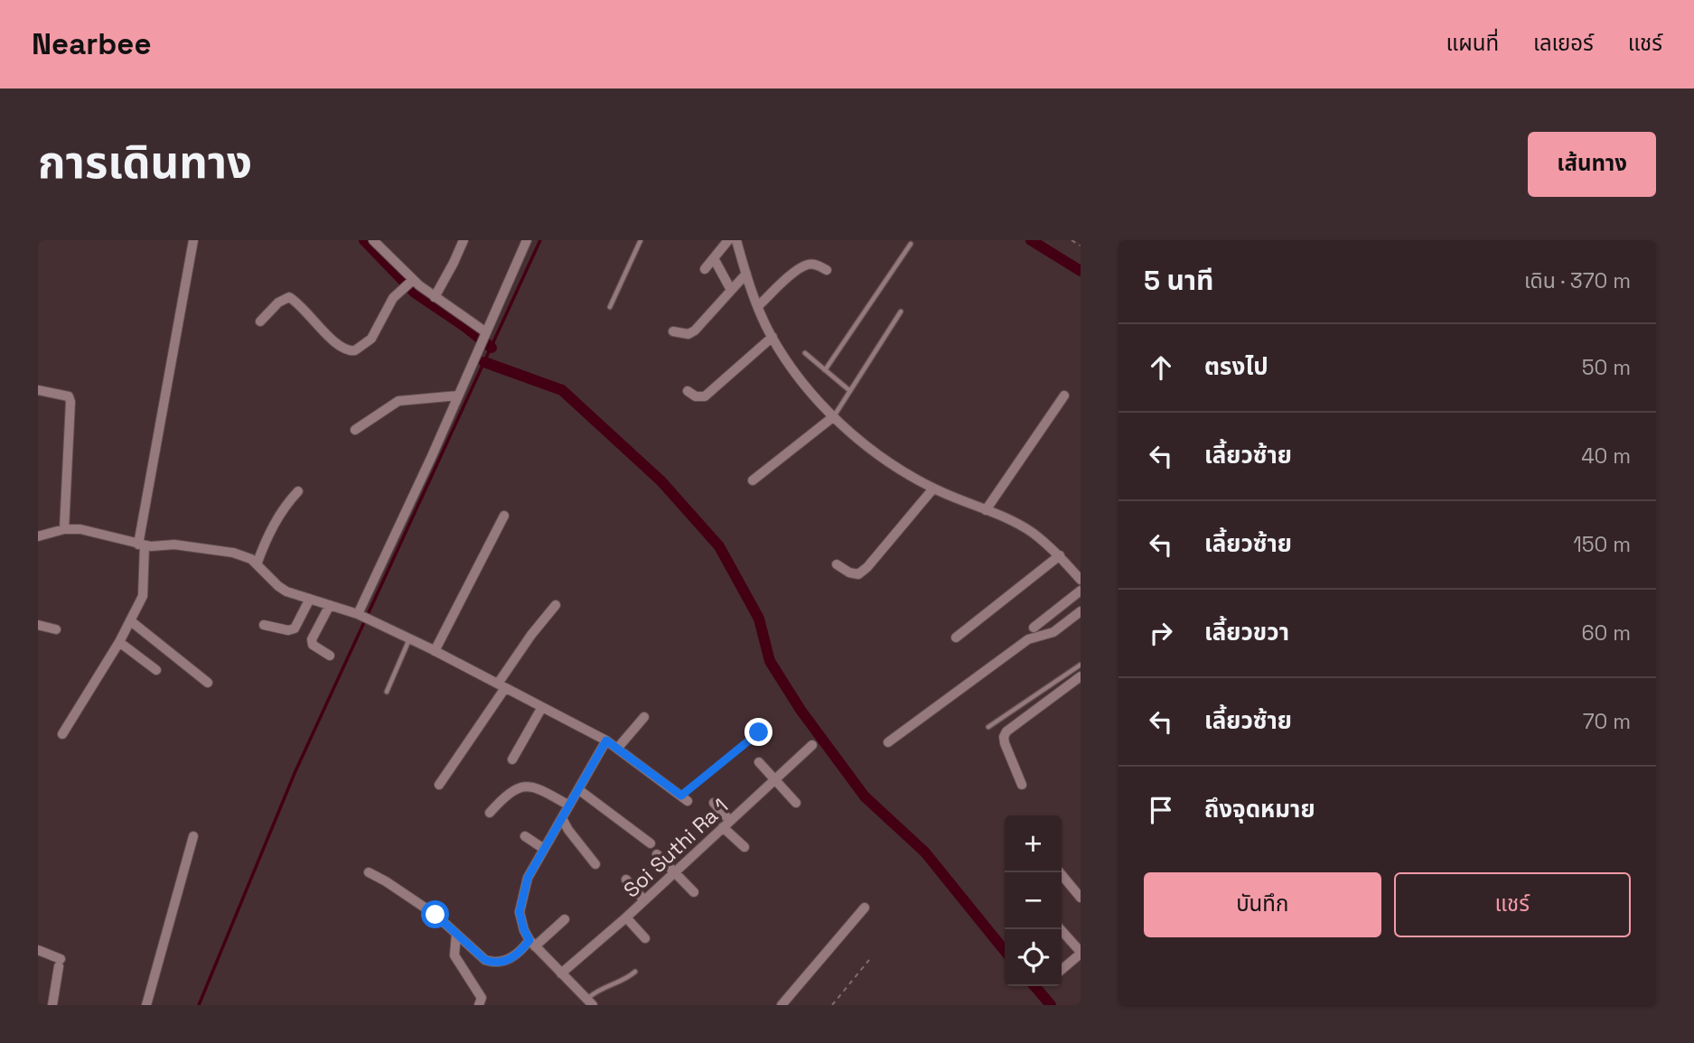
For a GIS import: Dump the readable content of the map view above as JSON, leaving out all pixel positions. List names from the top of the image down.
{
  "streets": {
    "street": ["Soi Suthi Ra 1"]
  },
  "page": {
    "header": "Nearbee",
    "nav": ["แผนที่", "เลเยอร์", "แชร์"],
    "title": "การเดินทาง",
    "buttons": [
      "เส้นทาง",
      ["บันทึก", "แชร์"]
    ],
    "heading": ["5 นาที", "เดิน · 370 m"],
    "list": [
      ["ตรงไป", "50 m"],
      ["เลี้ยวซ้าย", "40 m"],
      ["เลี้ยวซ้าย", "150 m"],
      ["เลี้ยวขวา", "60 m"],
      ["เลี้ยวซ้าย", "70 m"],
      "ถึงจุดหมาย"
    ],
    "map_buttons": ["+", "−"]
  }
}
